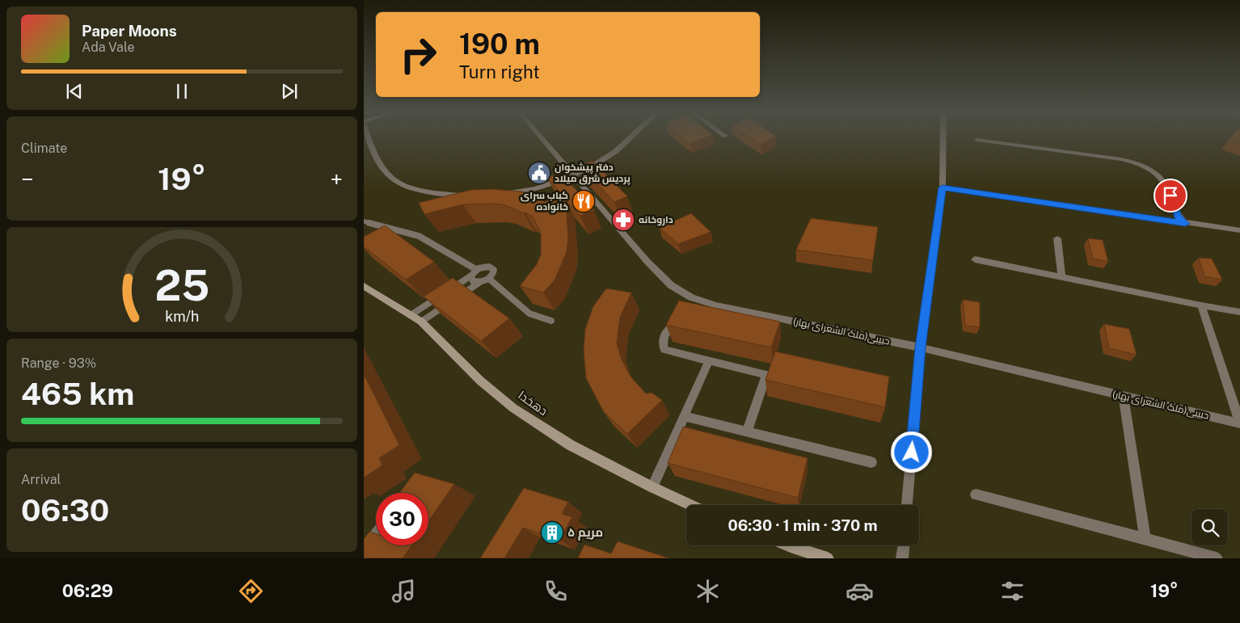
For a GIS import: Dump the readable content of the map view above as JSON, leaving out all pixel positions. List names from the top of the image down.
{
  "streets": {
    "street": ["حبیبی(ملک الشعرای بهار)", "دهخدا"]
  },
  "places": {
    "public building": ["دفتر پیشخوان پردیس شرق میلاد"],
    "restaurant": ["کباب سرای خانواده"],
    "pharmacy": ["داروخانه"],
    "building": ["مریم ۵"]
  },
  "page": {
    "turn": ["190 m", "Turn right"],
    "song": ["Paper Moons", "Ada Vale"],
    "tile": [
      "Climate",
      ["Range · 93%", "465 km"],
      ["Arrival", "06:30"]
    ],
    "heat": ["−", "19°", "+"],
    "limit": "30",
    "trip": "06:30 · 1 min · 370 m",
    "tabs": ["06:29", "19°"],
    "gauge": ["25", "km/h"]
  }
}
